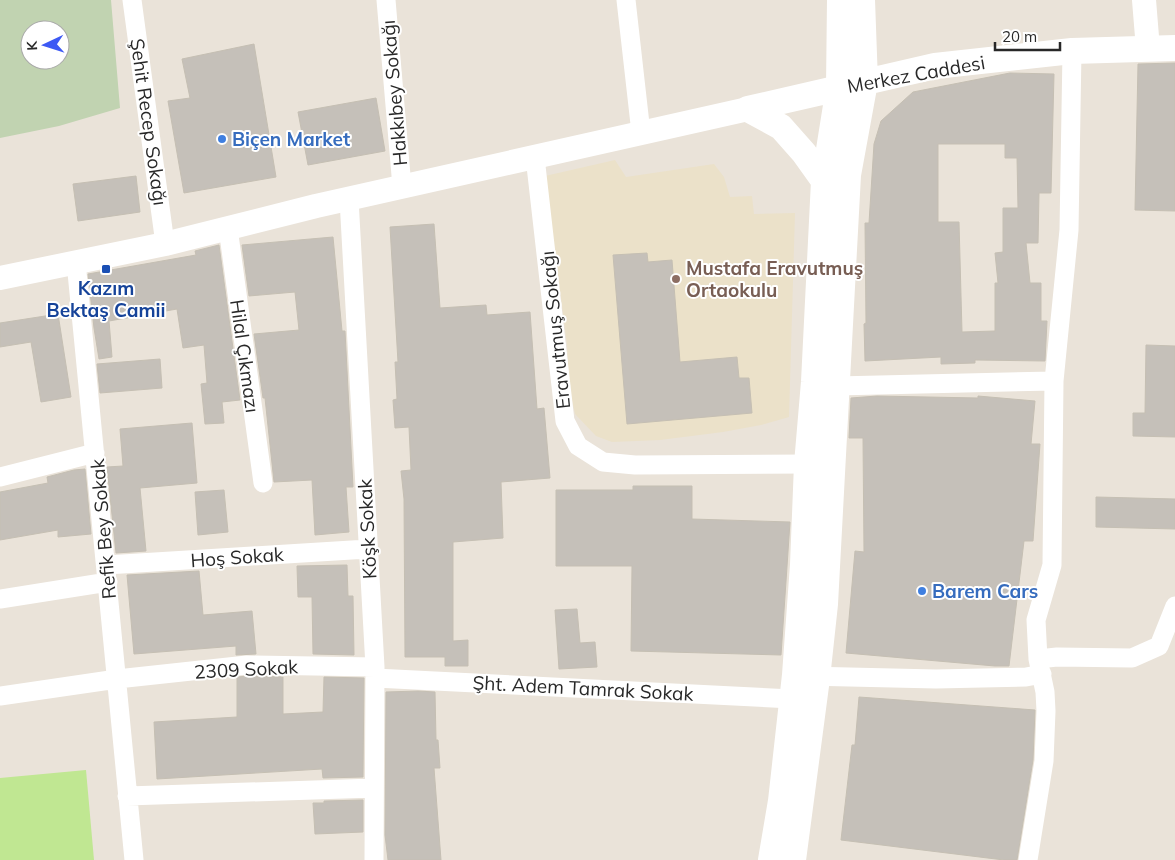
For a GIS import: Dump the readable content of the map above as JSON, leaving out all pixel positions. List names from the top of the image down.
{
  "streets": {
    "main road": ["Merkez Caddesi"],
    "street": [
      "Hakkıbey Sokağı",
      "Şehit Recep Sokağı",
      "Eravutmuş Sokağı",
      "Hilal Çıkmazı",
      "Refik Bey Sokak",
      "Köşk Sokak",
      "Hoş Sokak",
      "2309 Sokak",
      "Şht. Adem Tamrak Sokak"
    ]
  },
  "crossings": [
    ["Refik Bey Sokak", "Hoş Sokak"],
    ["Refik Bey Sokak", "2309 Sokak"],
    ["Köşk Sokak", "Hoş Sokak"],
    ["Köşk Sokak", "2309 Sokak"],
    ["Köşk Sokak", "Şht. Adem Tamrak Sokak"],
    ["2309 Sokak", "Şht. Adem Tamrak Sokak"]
  ],
  "places": {
    "other": ["Biçen Market", "Mustafa Eravutmuş Ortaokulu", "Barem Cars"],
    "transit": ["Kazım Bektaş Camii"]
  },
  "scale_bar": "20 m",
  "north": "left"
}
